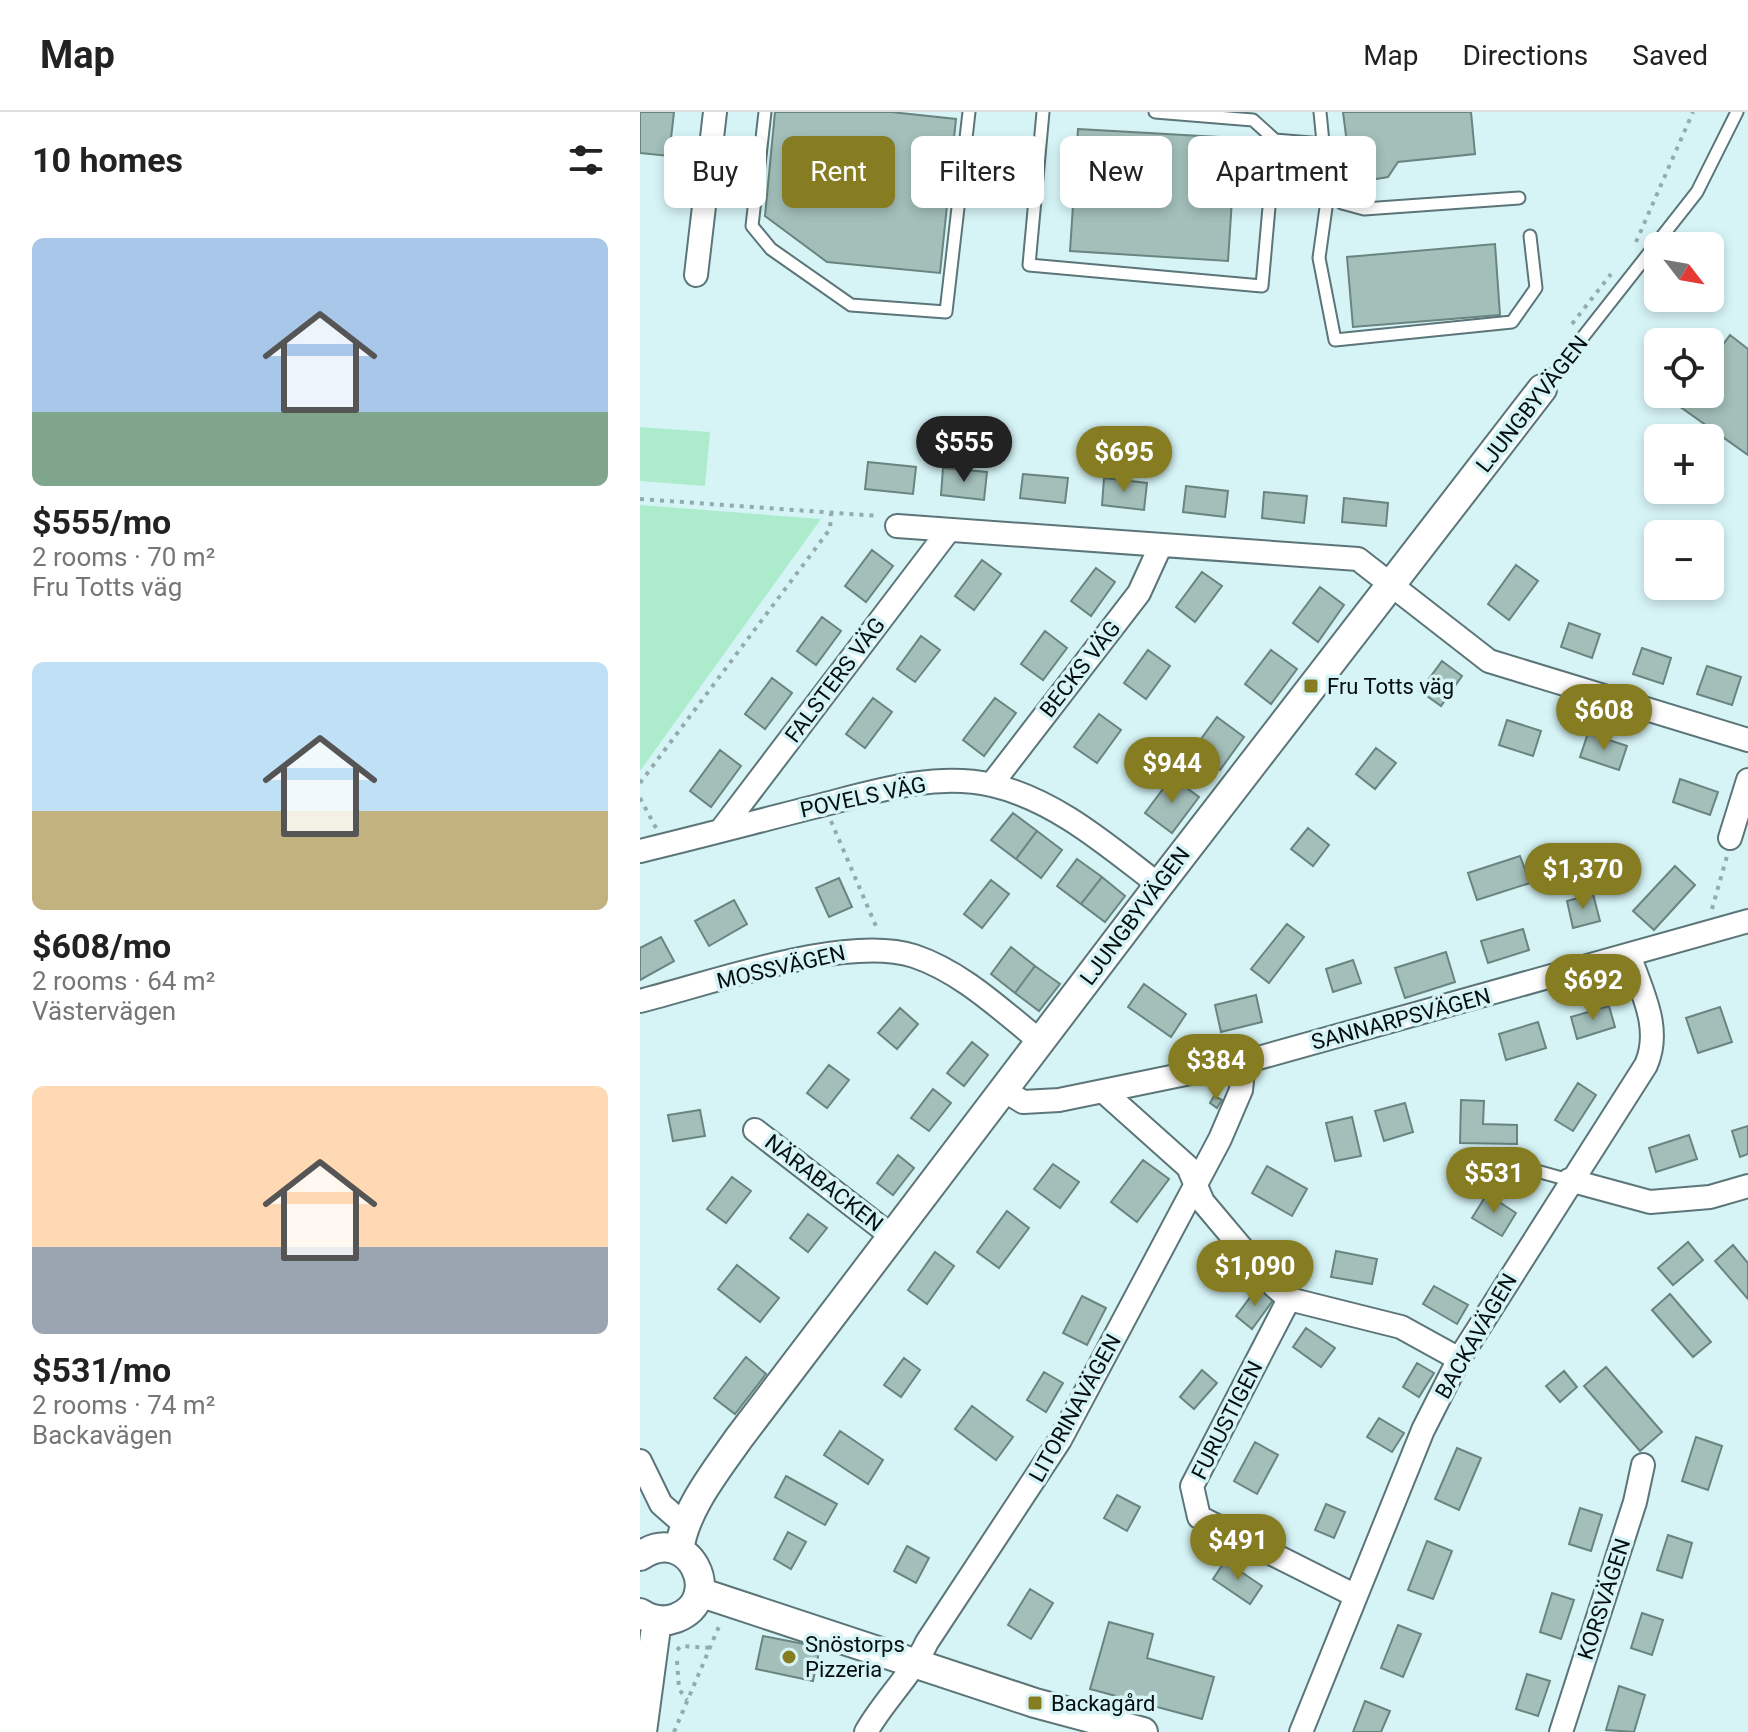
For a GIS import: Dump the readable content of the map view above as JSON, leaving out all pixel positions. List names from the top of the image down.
{
  "streets": {
    "street": [
      "LJUNGBYVÄGEN",
      "BECKS VÄG",
      "FALSTERS VÄG",
      "POVELS VÄG",
      "MOSSVÄGEN",
      "SANNARPSVÄGEN",
      "NÄRABACKEN",
      "BACKAVÄGEN",
      "LITORINAVÄGEN",
      "FURUSTIGEN",
      "KORSVÄGEN"
    ]
  },
  "crossings": [
    ["LJUNGBYVÄGEN", "POVELS VÄG"],
    ["LJUNGBYVÄGEN", "MOSSVÄGEN"],
    ["LJUNGBYVÄGEN", "SANNARPSVÄGEN"],
    ["LJUNGBYVÄGEN", "NÄRABACKEN"],
    ["BECKS VÄG", "POVELS VÄG"],
    ["FALSTERS VÄG", "POVELS VÄG"],
    ["SANNARPSVÄGEN", "BACKAVÄGEN"],
    ["SANNARPSVÄGEN", "LITORINAVÄGEN"],
    ["BACKAVÄGEN", "FURUSTIGEN"]
  ],
  "places": {
    "transit": ["Fru Totts väg", "Backagård"],
    "other": ["Snöstorps Pizzeria"]
  },
  "north": "bottom right",
  "page": {
    "header": "Map",
    "nav": ["Map", "Directions", "Saved"],
    "heading": "10 homes",
    "chip": [
      "Buy",
      "Rent",
      "Filters",
      "New",
      "Apartment"
    ],
    "list": [
      {
        "name": "$555/mo",
        "note": "2 rooms · 70 m² · Fru Totts väg"
      },
      {
        "name": "$608/mo",
        "note": "2 rooms · 64 m² · Västervägen"
      },
      {
        "name": "$531/mo",
        "note": "2 rooms · 74 m² · Backavägen"
      }
    ],
    "map_buttons": ["+", "−"],
    "price": [
      "$555",
      "$695",
      "$608",
      "$944",
      "$1,370",
      "$692",
      "$384",
      "$531",
      "$1,090",
      "$491"
    ]
  }
}
